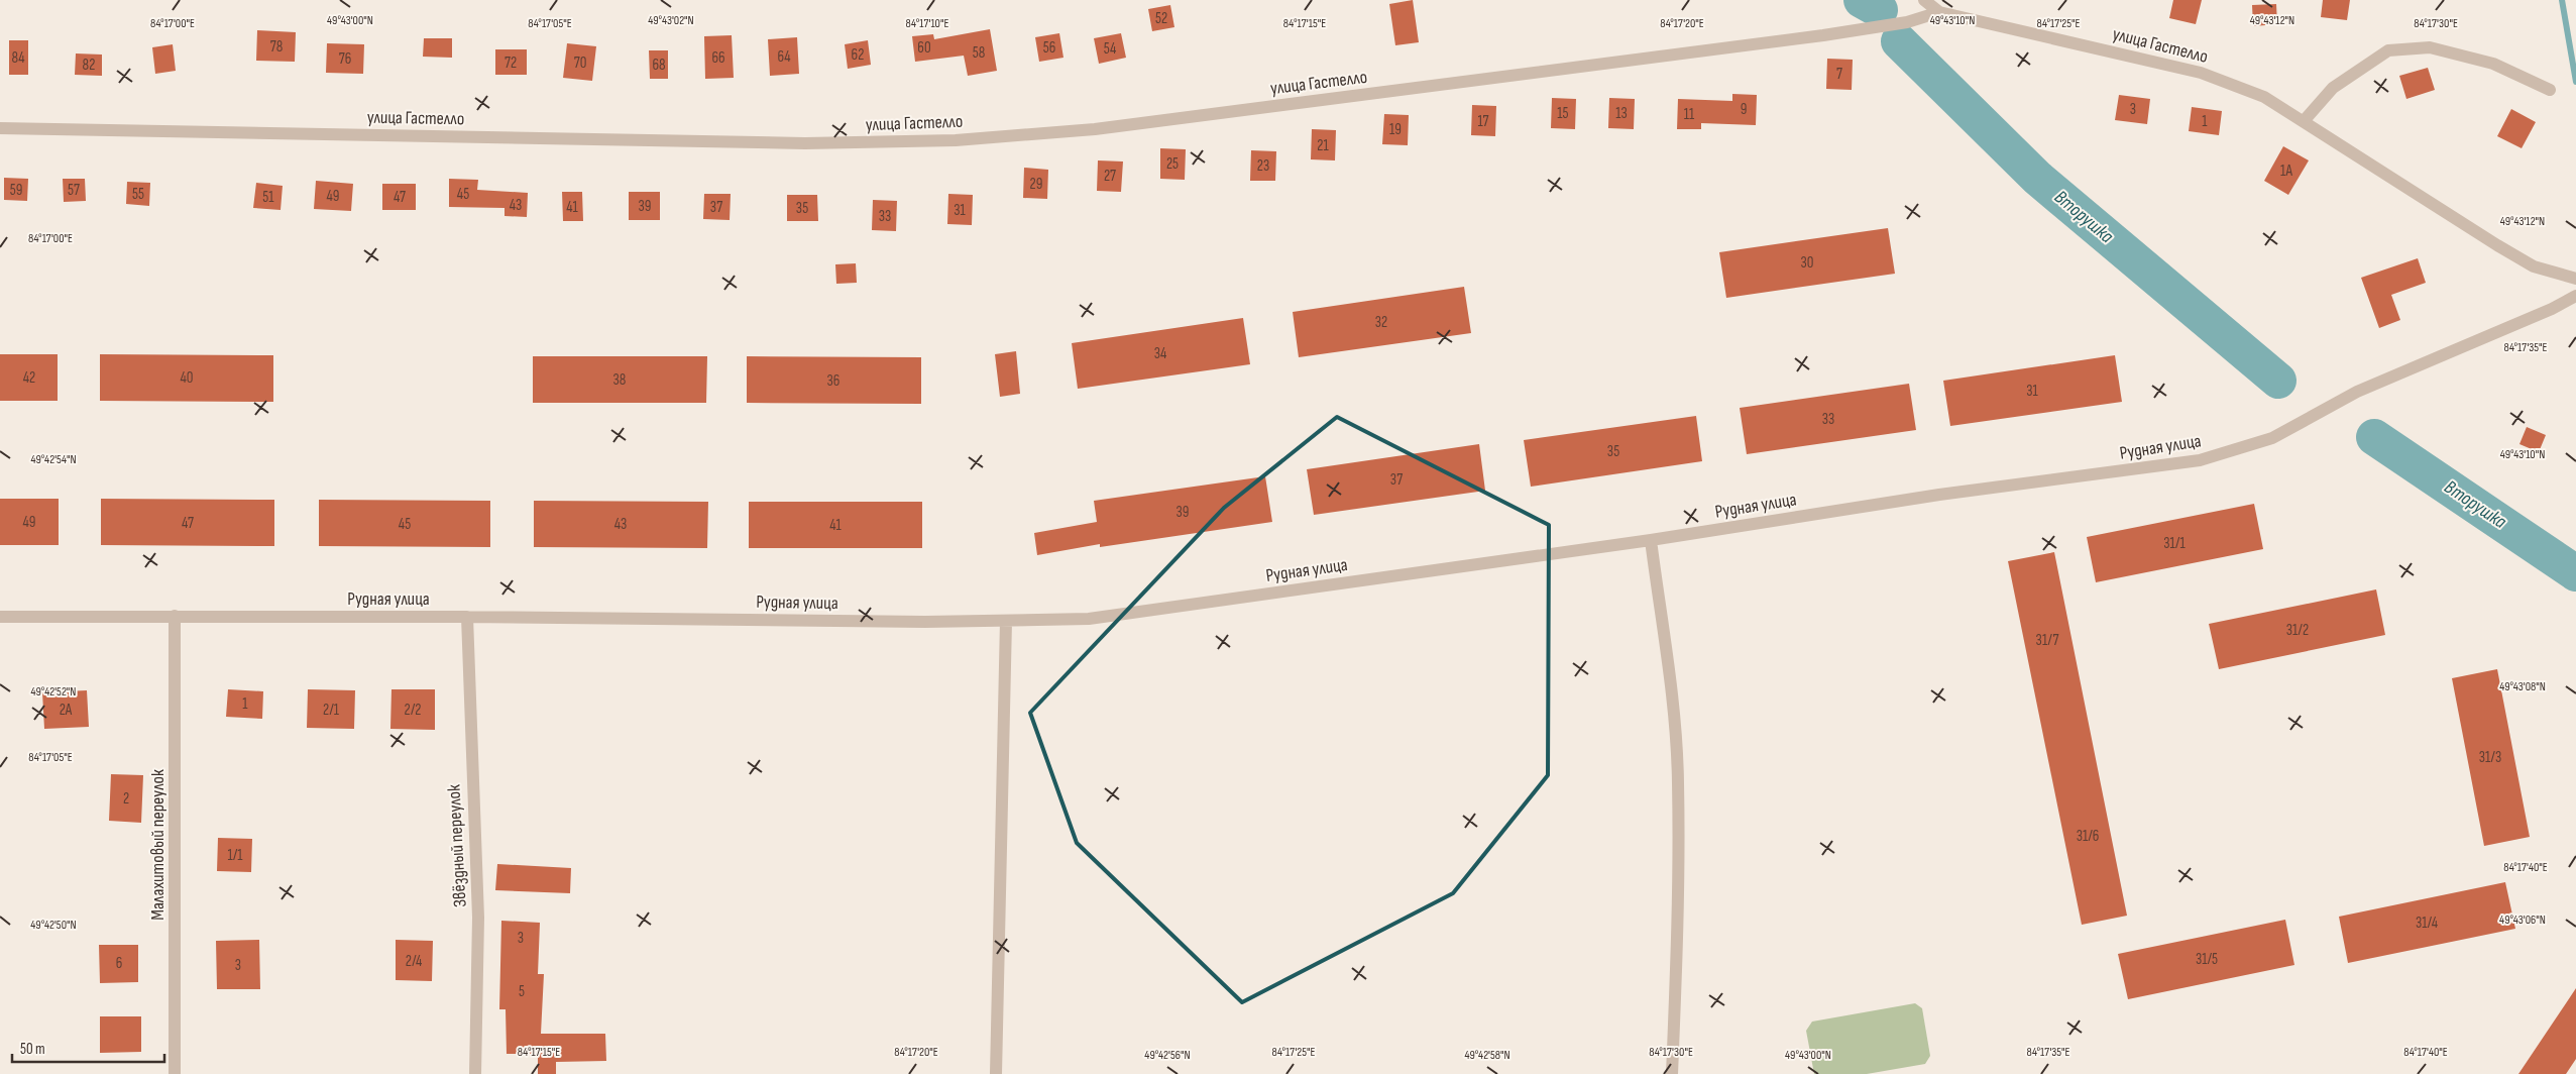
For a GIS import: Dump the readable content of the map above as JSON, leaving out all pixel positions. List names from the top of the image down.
{
  "streets": {
    "street": [
      "улица Гастелло",
      "Рудная улица",
      "Малахитовый переулок",
      "Звёздный переулок"
    ]
  },
  "crossings": [
    ["Рудная улица", "Малахитовый переулок"],
    ["Рудная улица", "Звёздный переулок"]
  ],
  "water": ["Вторушка"],
  "house_numbers": [
    "52",
    "78",
    "60",
    "56",
    "54",
    "58",
    "62",
    "64",
    "84",
    "66",
    "76",
    "72",
    "70",
    "82",
    "68",
    "7",
    "9",
    "3",
    "15",
    "13",
    "11",
    "17",
    "1",
    "19",
    "21",
    "25",
    "23",
    "1А",
    "27",
    "29",
    "59",
    "57",
    "55",
    "45",
    "49",
    "51",
    "47",
    "43",
    "39",
    "41",
    "37",
    "35",
    "31",
    "33",
    "30",
    "32",
    "34",
    "42",
    "40",
    "38",
    "36",
    "31",
    "33",
    "35",
    "37",
    "39",
    "49",
    "47",
    "45",
    "43",
    "41",
    "31/1",
    "31/2",
    "31/7",
    "1",
    "2А",
    "2/1",
    "2/2",
    "31/3",
    "2",
    "31/6",
    "1/1",
    "31/4",
    "3",
    "31/5",
    "2/4",
    "6",
    "3",
    "5"
  ],
  "scale_bar": "50 m",
  "coordinates": [
    "49°43'00\"N",
    "49°43'02\"N",
    "49°43'10\"N",
    "49°43'12\"N",
    "84°17'00\"E",
    "84°17'05\"E",
    "84°17'10\"E",
    "84°17'15\"E",
    "84°17'20\"E",
    "84°17'25\"E",
    "84°17'30\"E",
    "84°17'35\"E",
    "49°42'54\"N",
    "49°43'08\"N",
    "49°42'52\"N",
    "84°17'40\"E",
    "49°43'06\"N",
    "49°42'50\"N",
    "49°42'56\"N",
    "49°42'58\"N"
  ]
}
